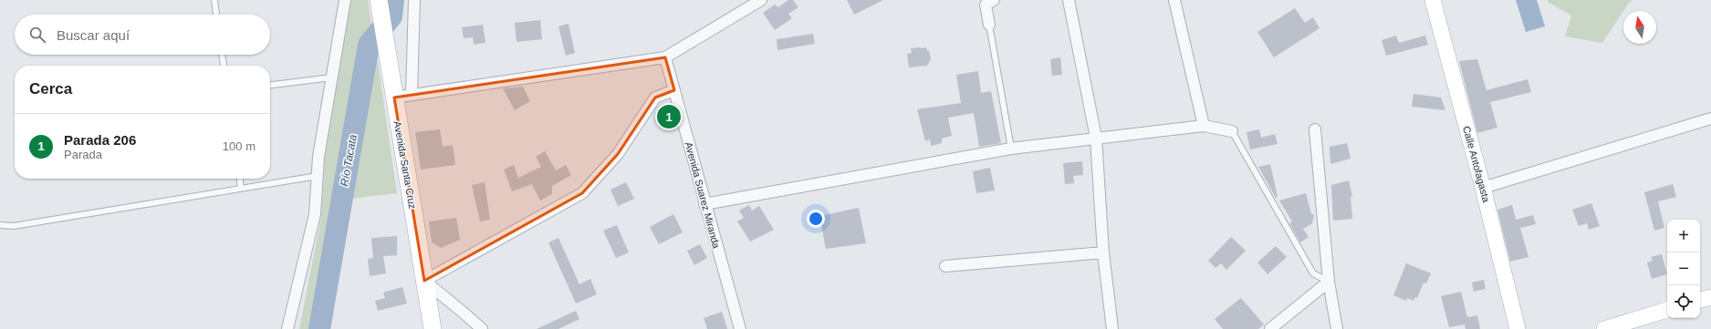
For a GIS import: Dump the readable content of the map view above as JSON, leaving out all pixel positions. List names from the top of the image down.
{
  "streets": {
    "main road": ["Calle Antofagasta", "Avenida Santa Cruz"],
    "street": ["Avenida Suarez Miranda"]
  },
  "water": ["Río Tacata"],
  "north": "top",
  "page": {
    "search": "Buscar aquí",
    "heading": "Cerca",
    "pins": "1",
    "list": [
      {
        "mark": "1",
        "name": "Parada 206",
        "note": "Parada",
        "value": "100 m"
      }
    ],
    "map_buttons": ["+", "−"]
  }
}
